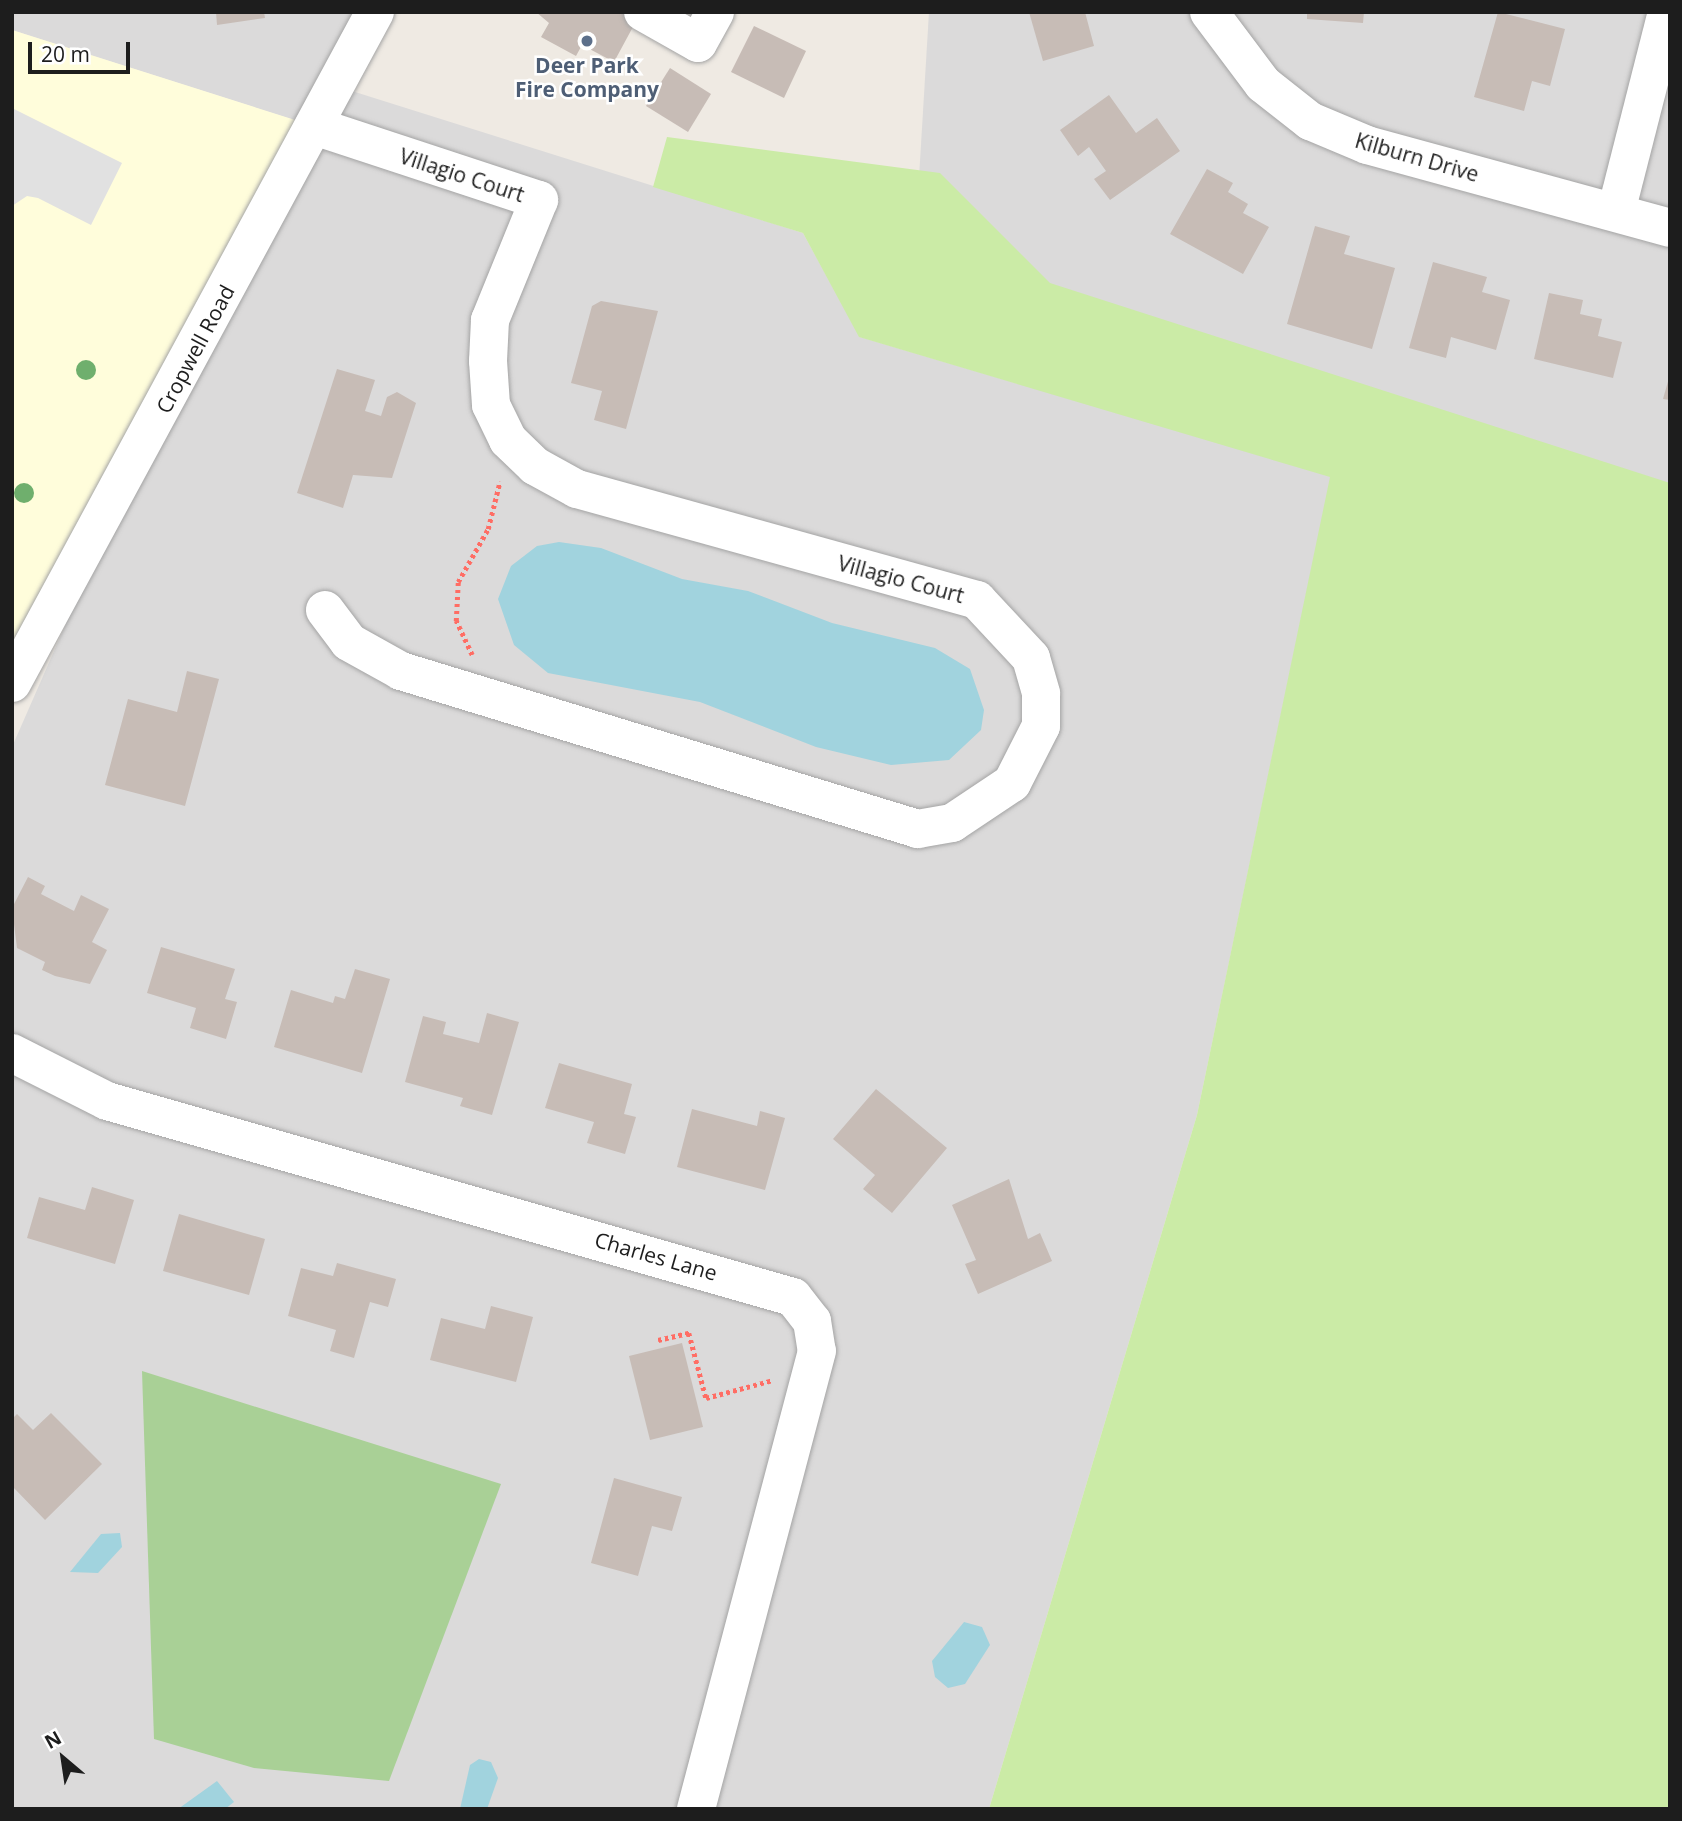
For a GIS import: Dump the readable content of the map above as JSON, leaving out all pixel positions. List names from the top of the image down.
{
  "streets": {
    "street": [
      "Kilburn Drive",
      "Villagio Court",
      "Cropwell Road",
      "Charles Lane"
    ]
  },
  "crossings": [
    ["Villagio Court", "Cropwell Road"]
  ],
  "places": ["Deer Park Fire Company"],
  "scale_bar": "20 m",
  "north": "top left"
}
